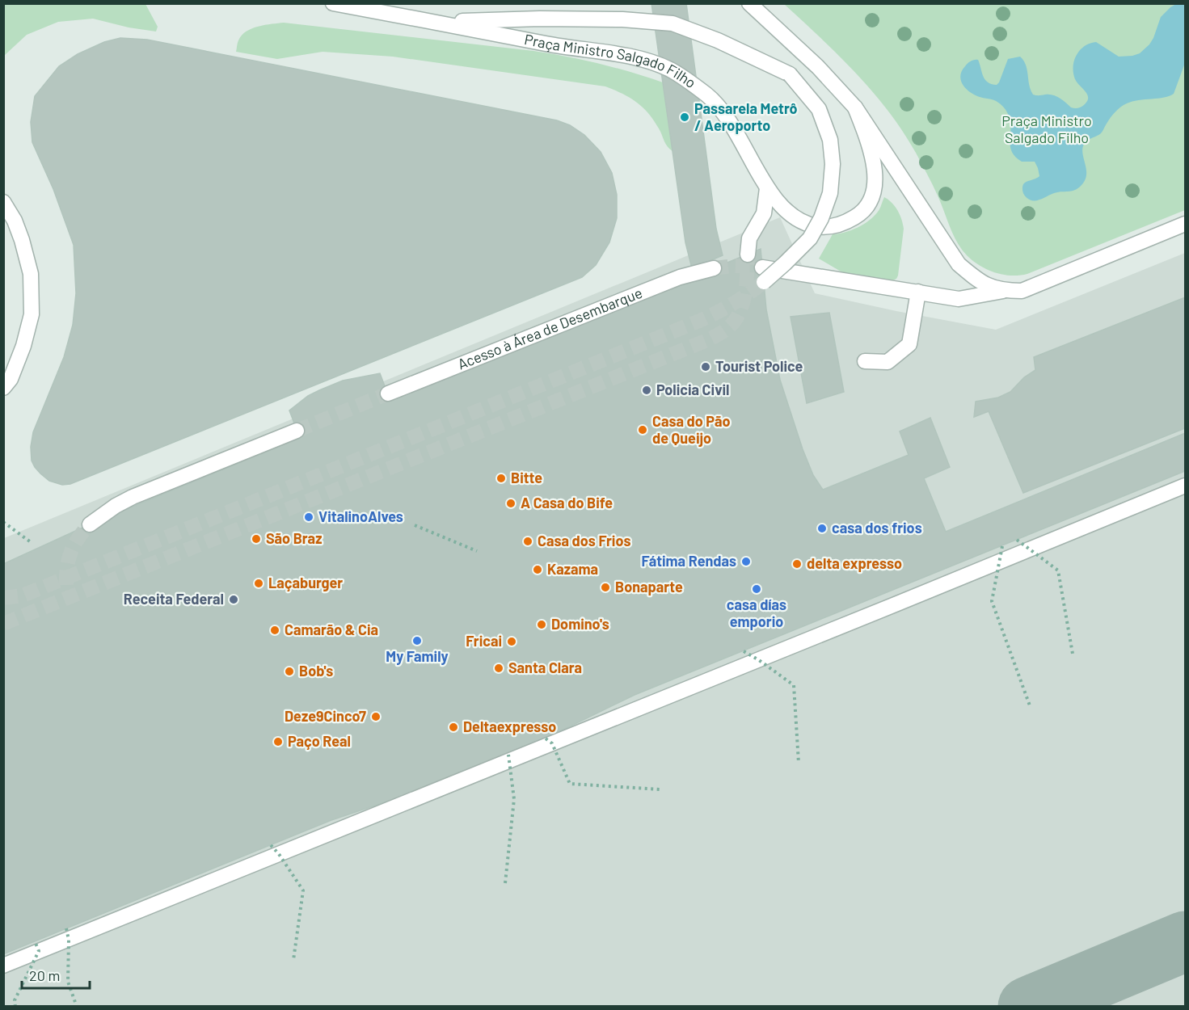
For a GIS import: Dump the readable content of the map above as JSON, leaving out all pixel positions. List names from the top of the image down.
{
  "streets": {
    "street": ["Praça Ministro Salgado Filho", "Acesso à Área de Desembarque"]
  },
  "parks": ["Praça Ministro Salgado Filho"],
  "places": [
    "Passarela Metrô / Aeroporto",
    "Tourist Police",
    "Policia Civil",
    "Casa do Pão de Queijo",
    "Bitte",
    "A Casa do Bife",
    "VitalinoAlves",
    "casa dos frios",
    "São Braz",
    "Casa dos Frios",
    "Fátima Rendas",
    "delta expresso",
    "Kazama",
    "Laçaburger",
    "Bonaparte",
    "casa días emporio",
    "Receita Federal",
    "Domino's",
    "Camarão & Cia",
    "My Family",
    "Fricai",
    "Santa Clara",
    "Bob's",
    "Deze9Cinco7",
    "Deltaexpresso",
    "Paço Real"
  ],
  "scale_bar": "20 m"
}
